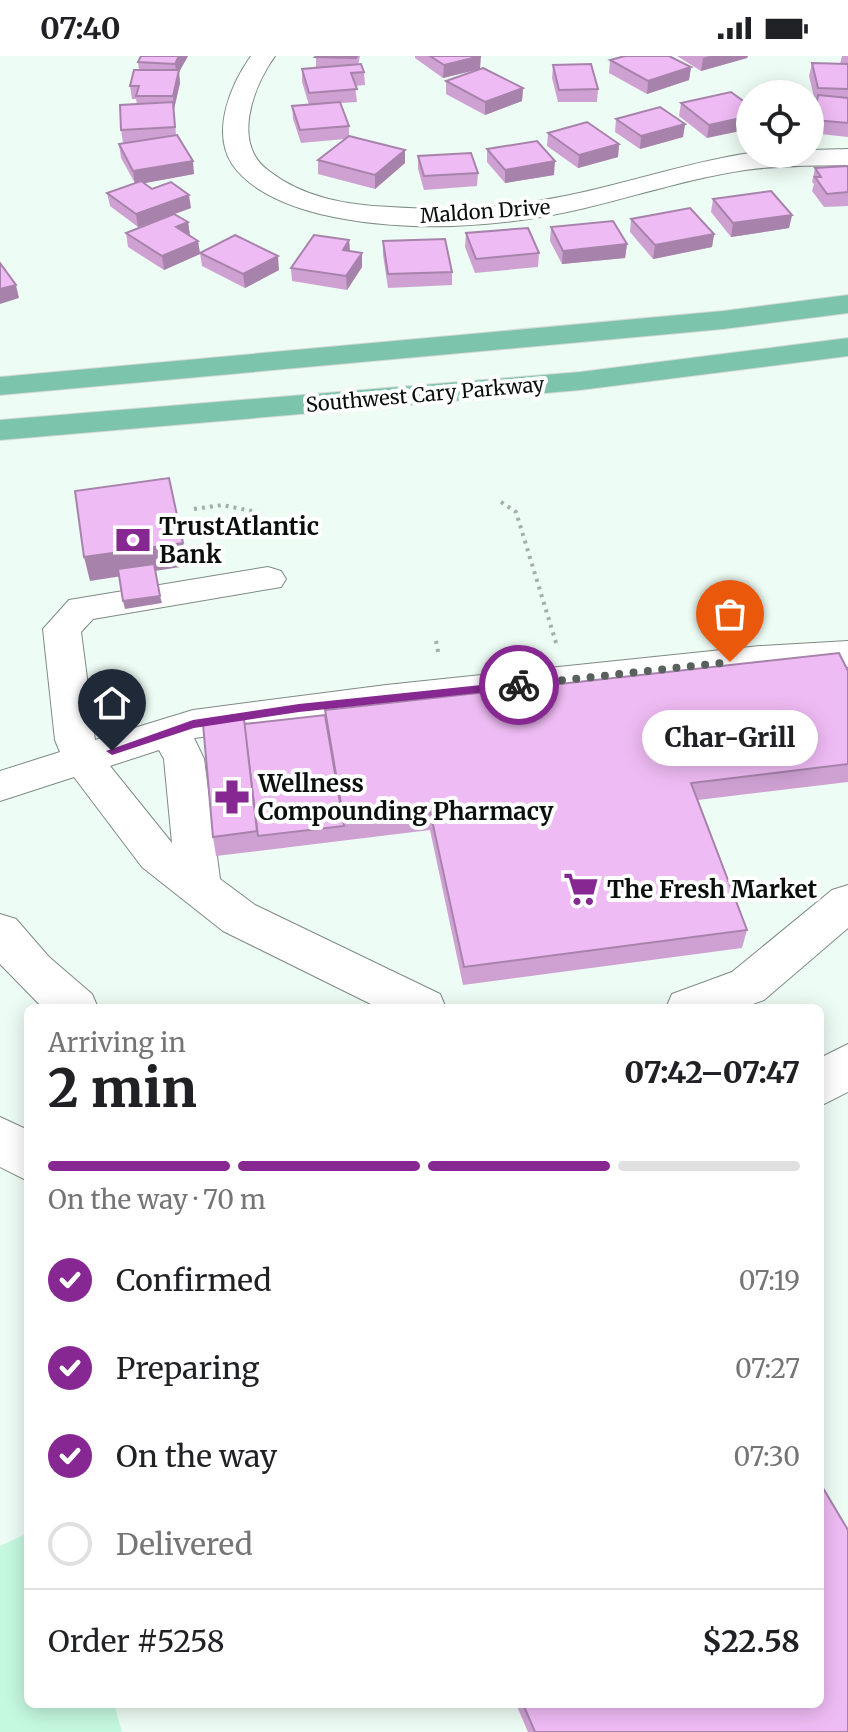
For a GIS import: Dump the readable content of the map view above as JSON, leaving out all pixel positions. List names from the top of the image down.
{
  "streets": {
    "main road": ["Southwest Cary Parkway"],
    "street": ["Maldon Drive"]
  },
  "places": {
    "bank": ["TrustAtlantic Bank"],
    "other": ["Char-Grill"],
    "pharmacy": ["Wellness Compounding Pharmacy"],
    "supermarket": ["The Fresh Market"]
  },
  "page": {
    "status": "07:40",
    "bubble": "Char-Grill",
    "heading": ["2 min", "Arriving in", "07:42–07:47"],
    "panel": ["Order #5258", "$22.58"],
    "bar": "On the way · 70 m",
    "list": [
      ["Confirmed", "07:19"],
      ["Preparing", "07:27"],
      ["On the way", "07:30"],
      "Delivered"
    ]
  }
}
